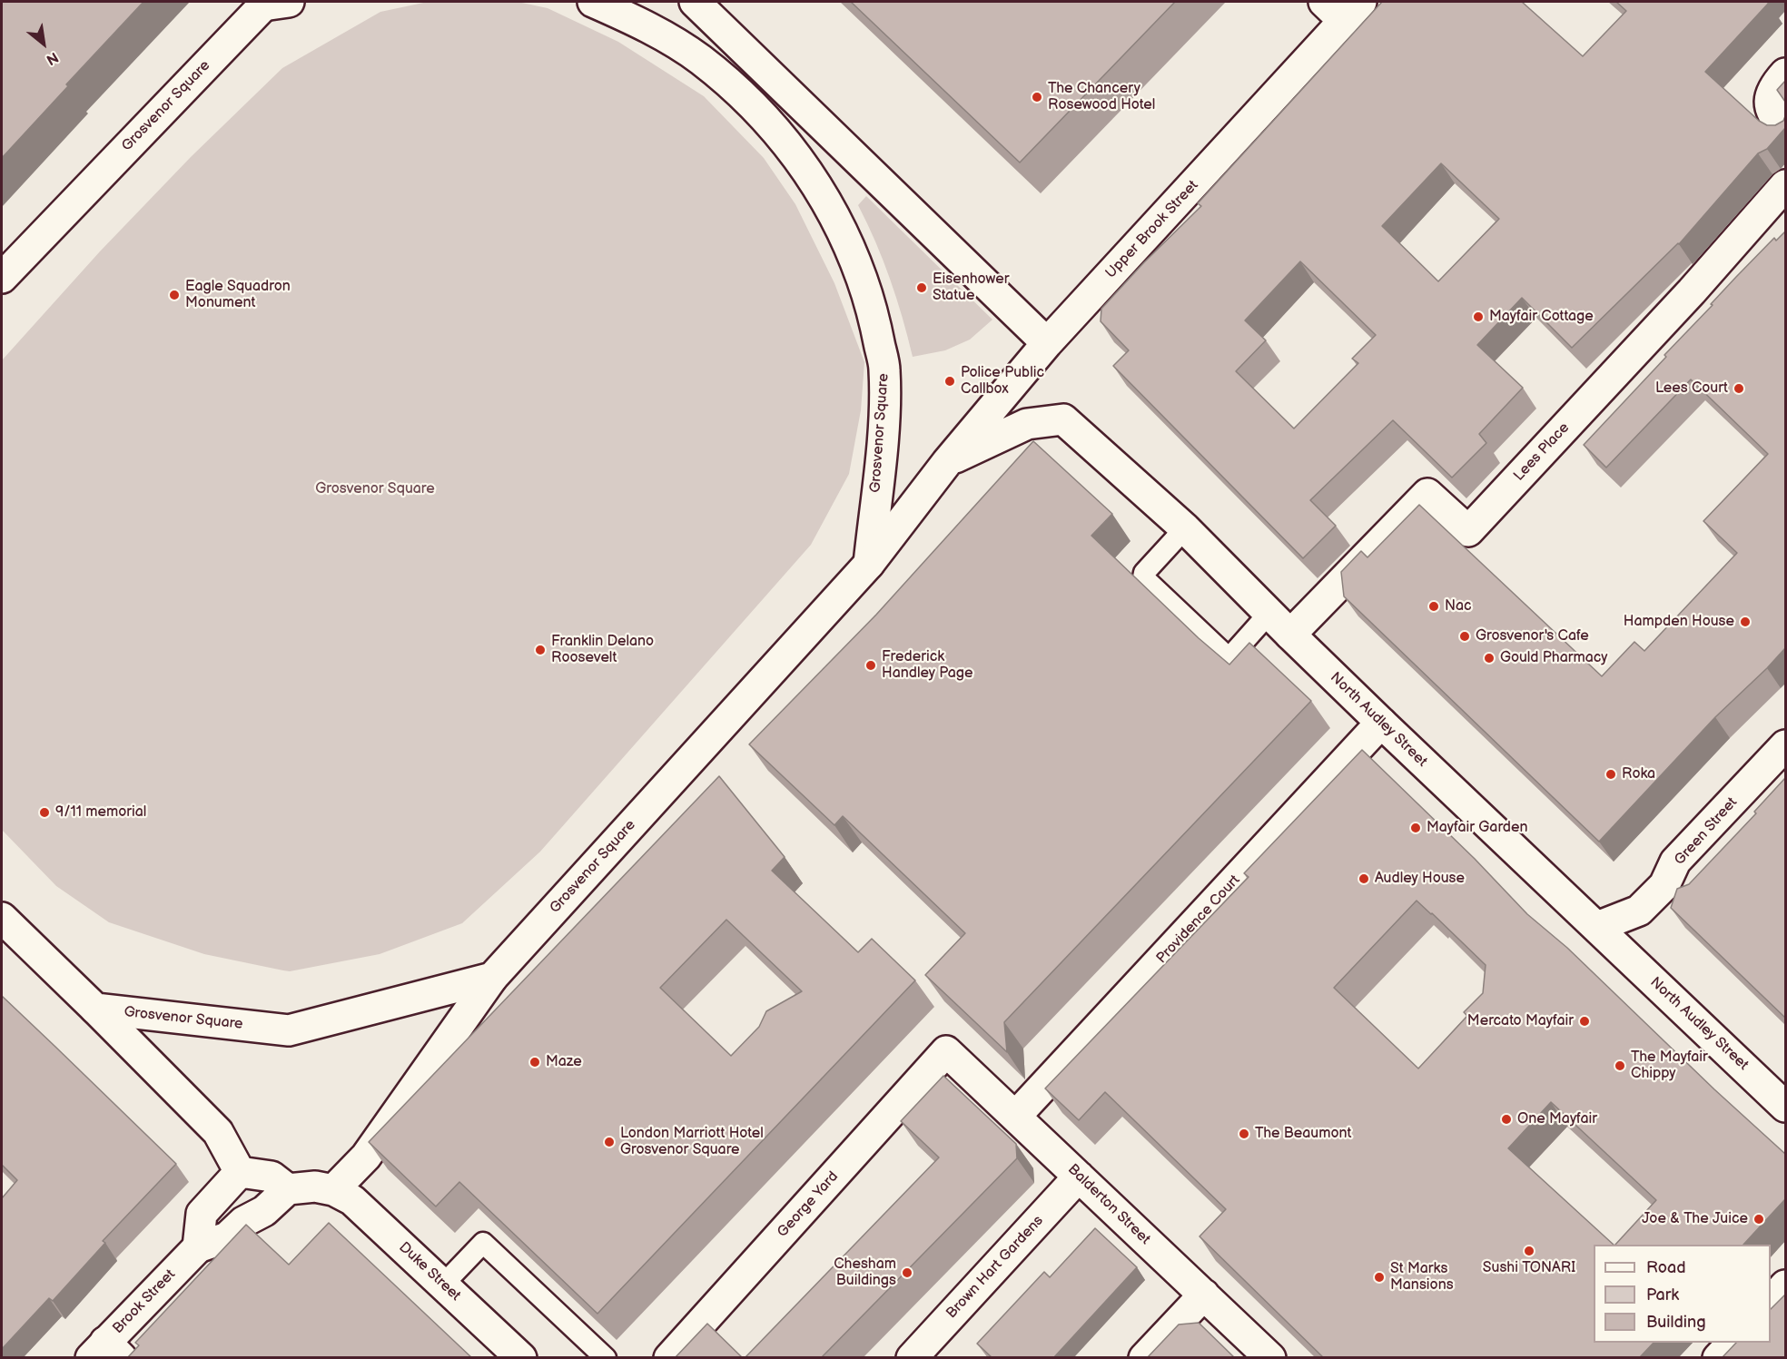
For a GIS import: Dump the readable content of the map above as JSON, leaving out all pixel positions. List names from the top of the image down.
{
  "streets": {
    "street": [
      "Grosvenor Square",
      "Upper Brook Street",
      "Lees Place",
      "North Audley Street",
      "Green Street",
      "Providence Court",
      "George Yard",
      "Balderton Street",
      "Brown Hart Gardens",
      "Duke Street",
      "Brook Street"
    ]
  },
  "crossings": [
    ["Grosvenor Square", "Upper Brook Street"],
    ["Grosvenor Square", "North Audley Street"],
    ["Grosvenor Square", "Duke Street"],
    ["Upper Brook Street", "North Audley Street"],
    ["Lees Place", "North Audley Street"],
    ["North Audley Street", "Green Street"],
    ["North Audley Street", "Providence Court"],
    ["Providence Court", "Balderton Street"],
    ["George Yard", "Balderton Street"],
    ["Balderton Street", "Brown Hart Gardens"]
  ],
  "parks": ["Grosvenor Square"],
  "places": [
    "The Chancery Rosewood Hotel",
    "Eisenhower Statue",
    "Eagle Squadron Monument",
    "Mayfair Cottage",
    "Police Public Callbox",
    "Lees Court",
    "Nac",
    "Hampden House",
    "Grosvenor's Cafe",
    "Franklin Delano Roosevelt",
    "Gould Pharmacy",
    "Frederick Handley Page",
    "Roka",
    "9/11 memorial",
    "Mayfair Garden",
    "Audley House",
    "Mercato Mayfair",
    "Maze",
    "The Mayfair Chippy",
    "One Mayfair",
    "The Beaumont",
    "London Marriott Hotel Grosvenor Square",
    "Joe & The Juice",
    "Sushi TONARI",
    "Chesham Buildings",
    "St Marks Mansions"
  ],
  "legend": ["Road", "Park", "Building"],
  "north": "bottom right"
}
